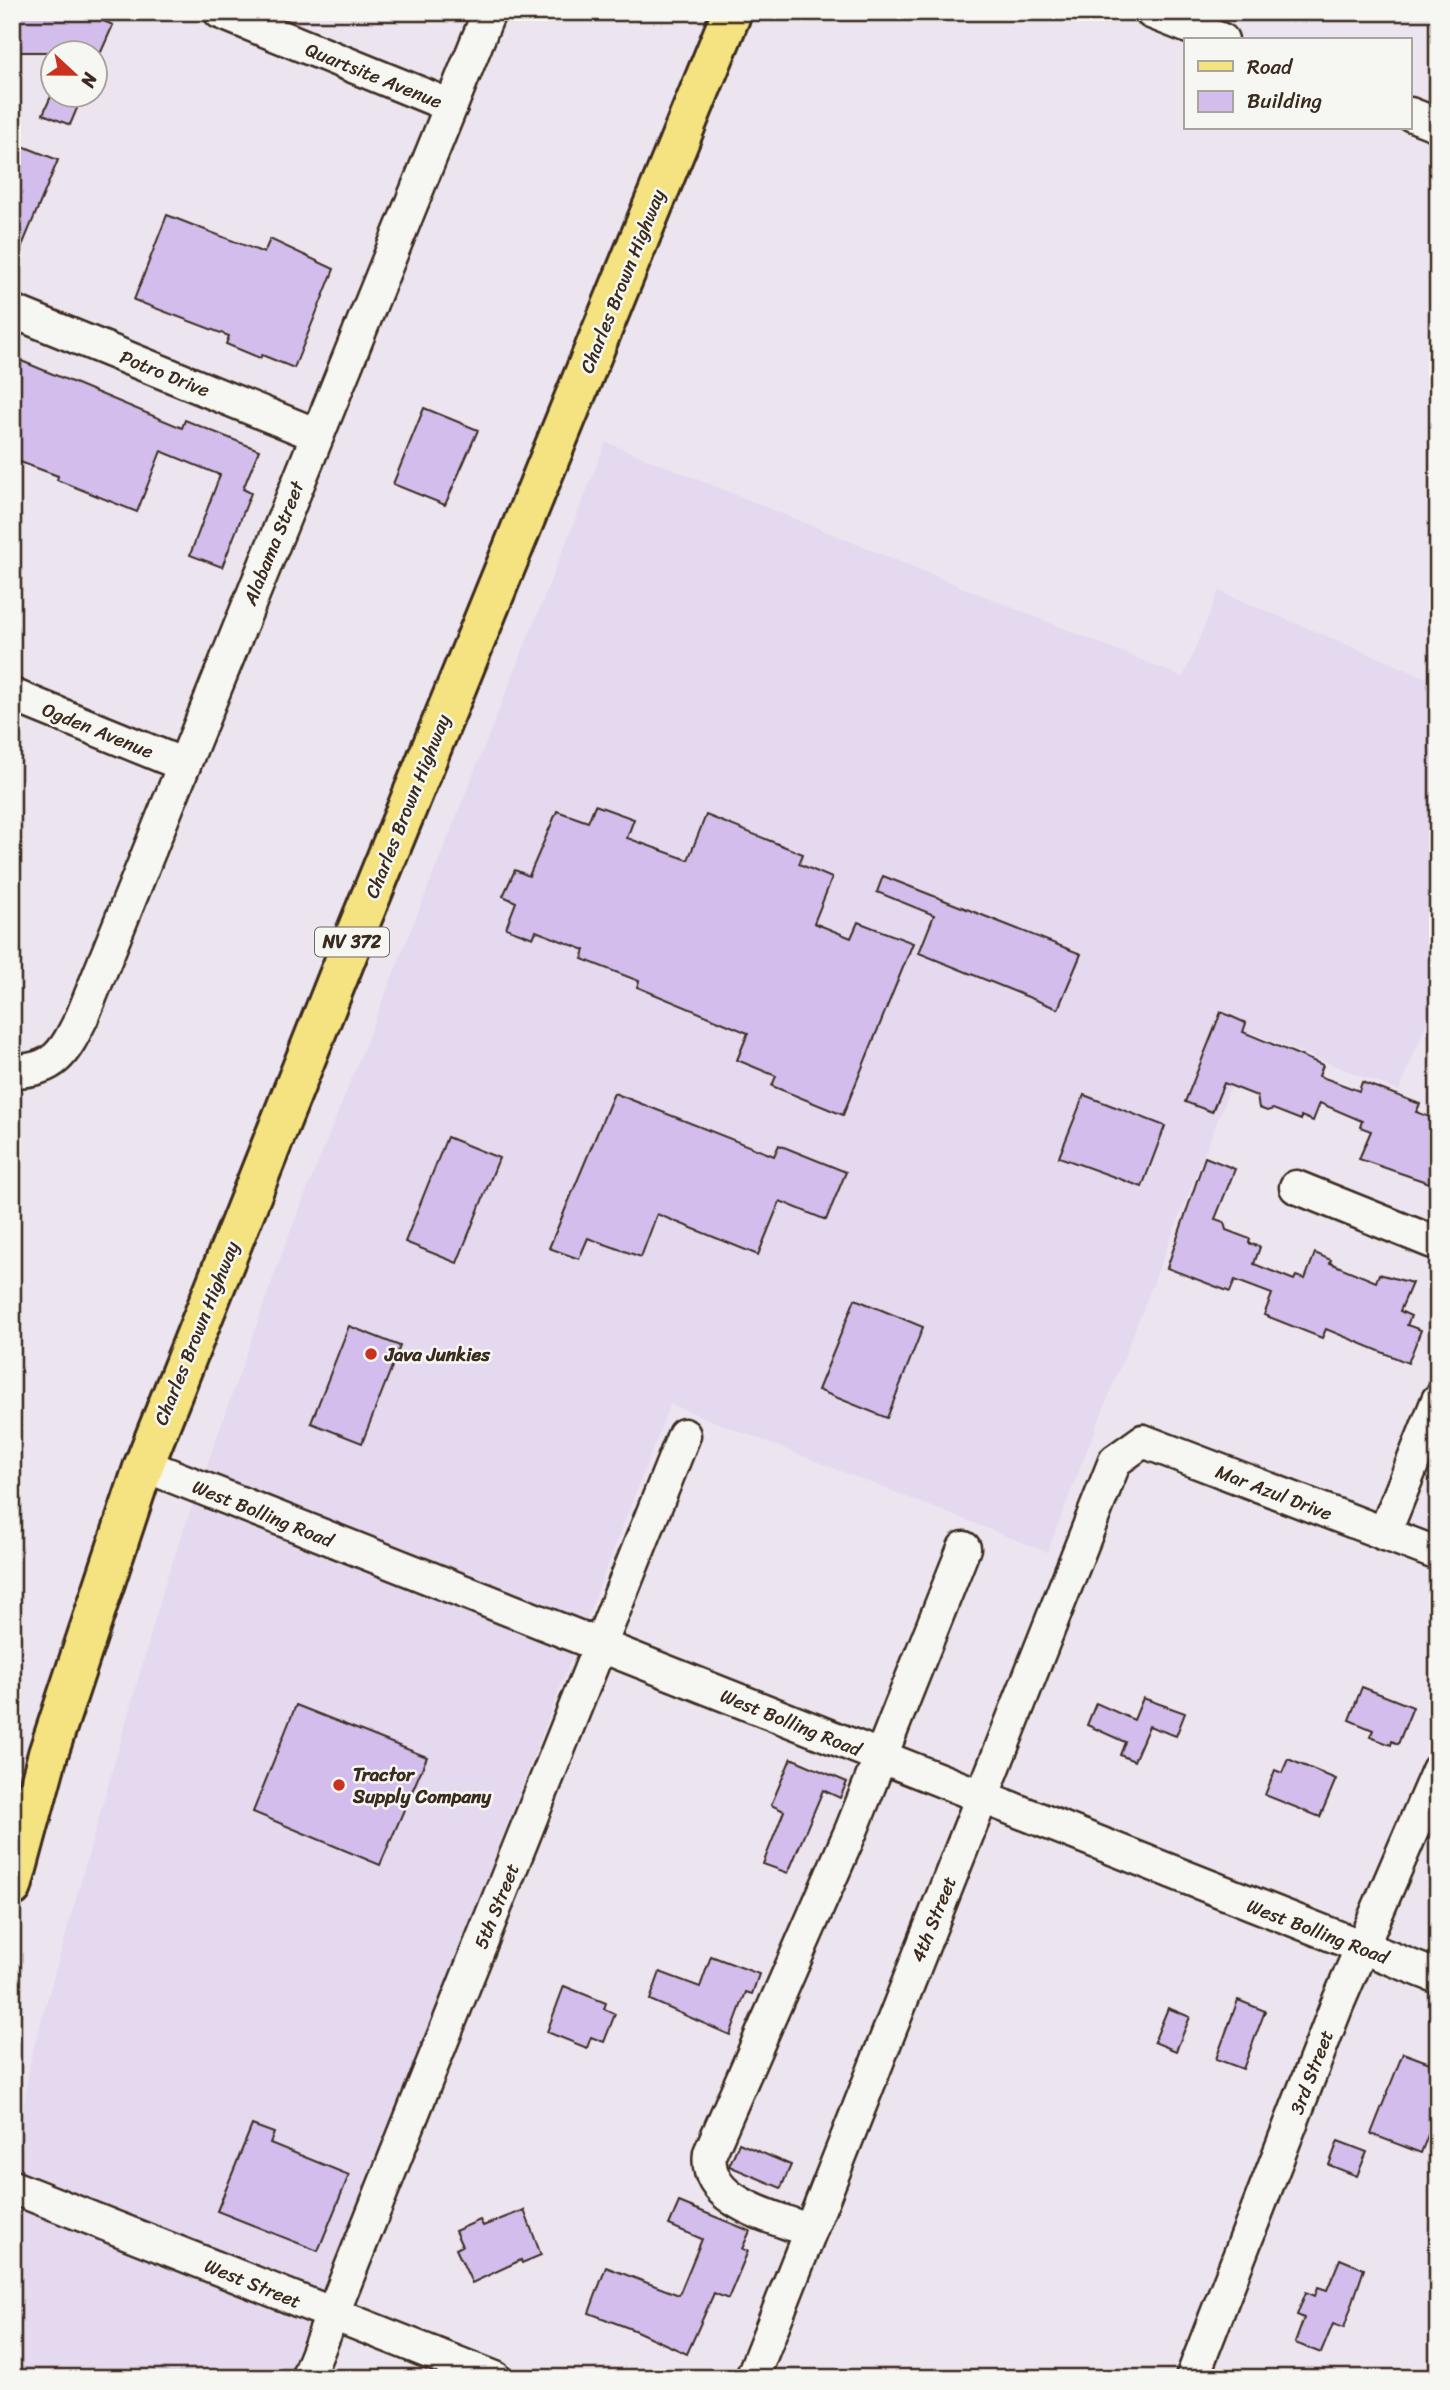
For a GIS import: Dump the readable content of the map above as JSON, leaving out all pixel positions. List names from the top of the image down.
{
  "streets": {
    "main road": ["Charles Brown Highway", "NV 372"],
    "street": [
      "Quartsite Avenue",
      "Potro Drive",
      "Alabama Street",
      "Ogden Avenue",
      "Mar Azul Drive",
      "West Bolling Road",
      "5th Street",
      "4th Street",
      "3rd Street",
      "West Street"
    ]
  },
  "crossings": [
    ["Quartsite Avenue", "Alabama Street"],
    ["Charles Brown Highway", "West Bolling Road"],
    ["Potro Drive", "Alabama Street"],
    ["Alabama Street", "Ogden Avenue"],
    ["Mar Azul Drive", "4th Street"],
    ["West Bolling Road", "5th Street"],
    ["West Bolling Road", "4th Street"],
    ["West Bolling Road", "3rd Street"],
    ["5th Street", "West Street"]
  ],
  "places": ["Java Junkies", "Tractor Supply Company"],
  "legend": ["Road", "Building"],
  "north": "right"
}
